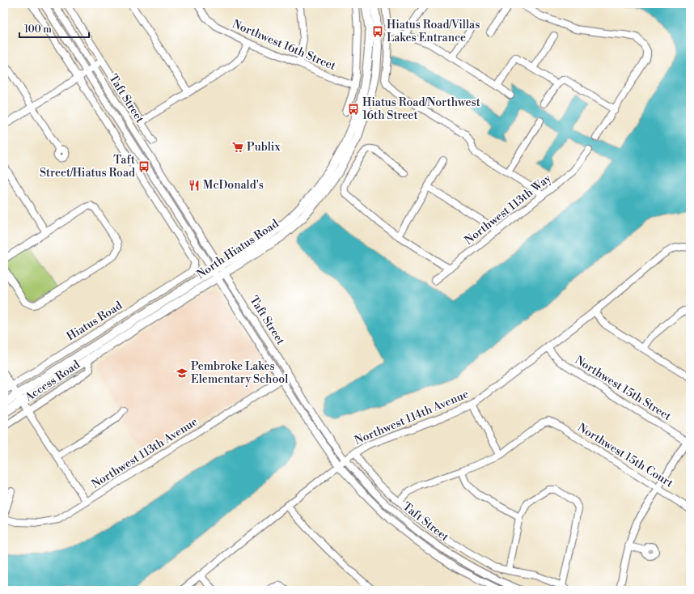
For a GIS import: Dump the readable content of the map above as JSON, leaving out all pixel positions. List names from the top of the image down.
{
  "streets": {
    "main road": ["North Hiatus Road"],
    "street": [
      "Northwest 16th Street",
      "Taft Street",
      "Northwest 113th Way",
      "Hiatus Road",
      "Access Road",
      "Northwest 15th Street",
      "Northwest 114th Avenue",
      "Northwest 113th Avenue",
      "Northwest 15th Court"
    ]
  },
  "crossings": [
    ["Taft Street", "North Hiatus Road"],
    ["Taft Street", "Northwest 114th Avenue"],
    ["Taft Street", "Northwest 113th Avenue"],
    ["North Hiatus Road", "Access Road"],
    ["Northwest 15th Street", "Northwest 114th Avenue"]
  ],
  "places": {
    "bus stop": ["Hiatus Road/Villas Lakes Entrance", "Hiatus Road/Northwest 16th Street", "Taft Street/Hiatus Road"],
    "supermarket": ["Publix"],
    "restaurant": ["McDonald's"],
    "school or university": ["Pembroke Lakes Elementary School"]
  },
  "scale_bar": "100 m"
}
